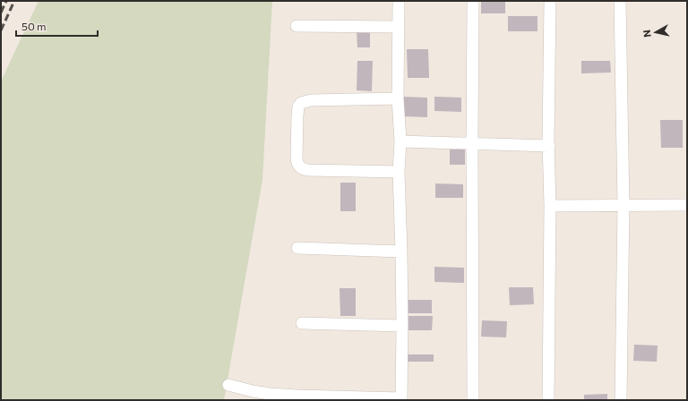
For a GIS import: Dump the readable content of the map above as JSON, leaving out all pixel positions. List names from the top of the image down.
{
  "scale_bar": "50 m",
  "north": "left"
}
